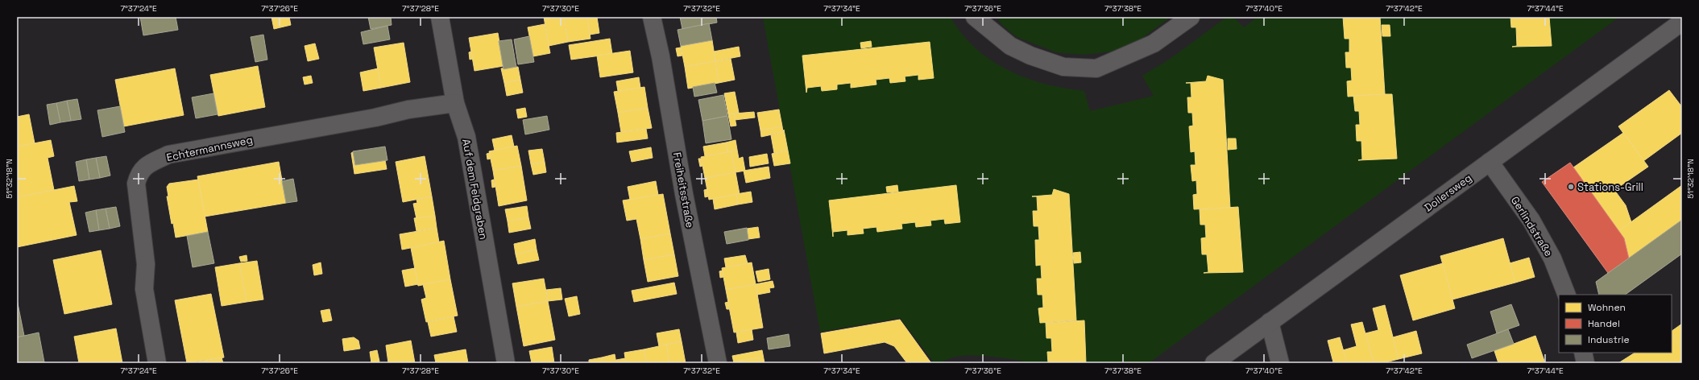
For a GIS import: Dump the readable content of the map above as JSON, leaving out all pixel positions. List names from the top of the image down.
{
  "streets": {
    "main road": ["Dollersweg"],
    "street": [
      "Echtermannsweg",
      "Auf dem Feldgraben",
      "Freiheitsstraße",
      "Gerlindstraße"
    ]
  },
  "crossings": [
    ["Echtermannsweg", "Auf dem Feldgraben"],
    ["Dollersweg", "Gerlindstraße"]
  ],
  "places": ["Stations-Grill"],
  "legend": ["Wohnen", "Handel", "Industrie"],
  "coordinates": [
    "7°37'24\"E",
    "7°37'26\"E",
    "7°37'28\"E",
    "7°37'30\"E",
    "7°37'32\"E",
    "7°37'34\"E",
    "7°37'36\"E",
    "7°37'38\"E",
    "7°37'40\"E",
    "7°37'42\"E",
    "7°37'44\"E",
    "51°32'18\"N"
  ]
}
